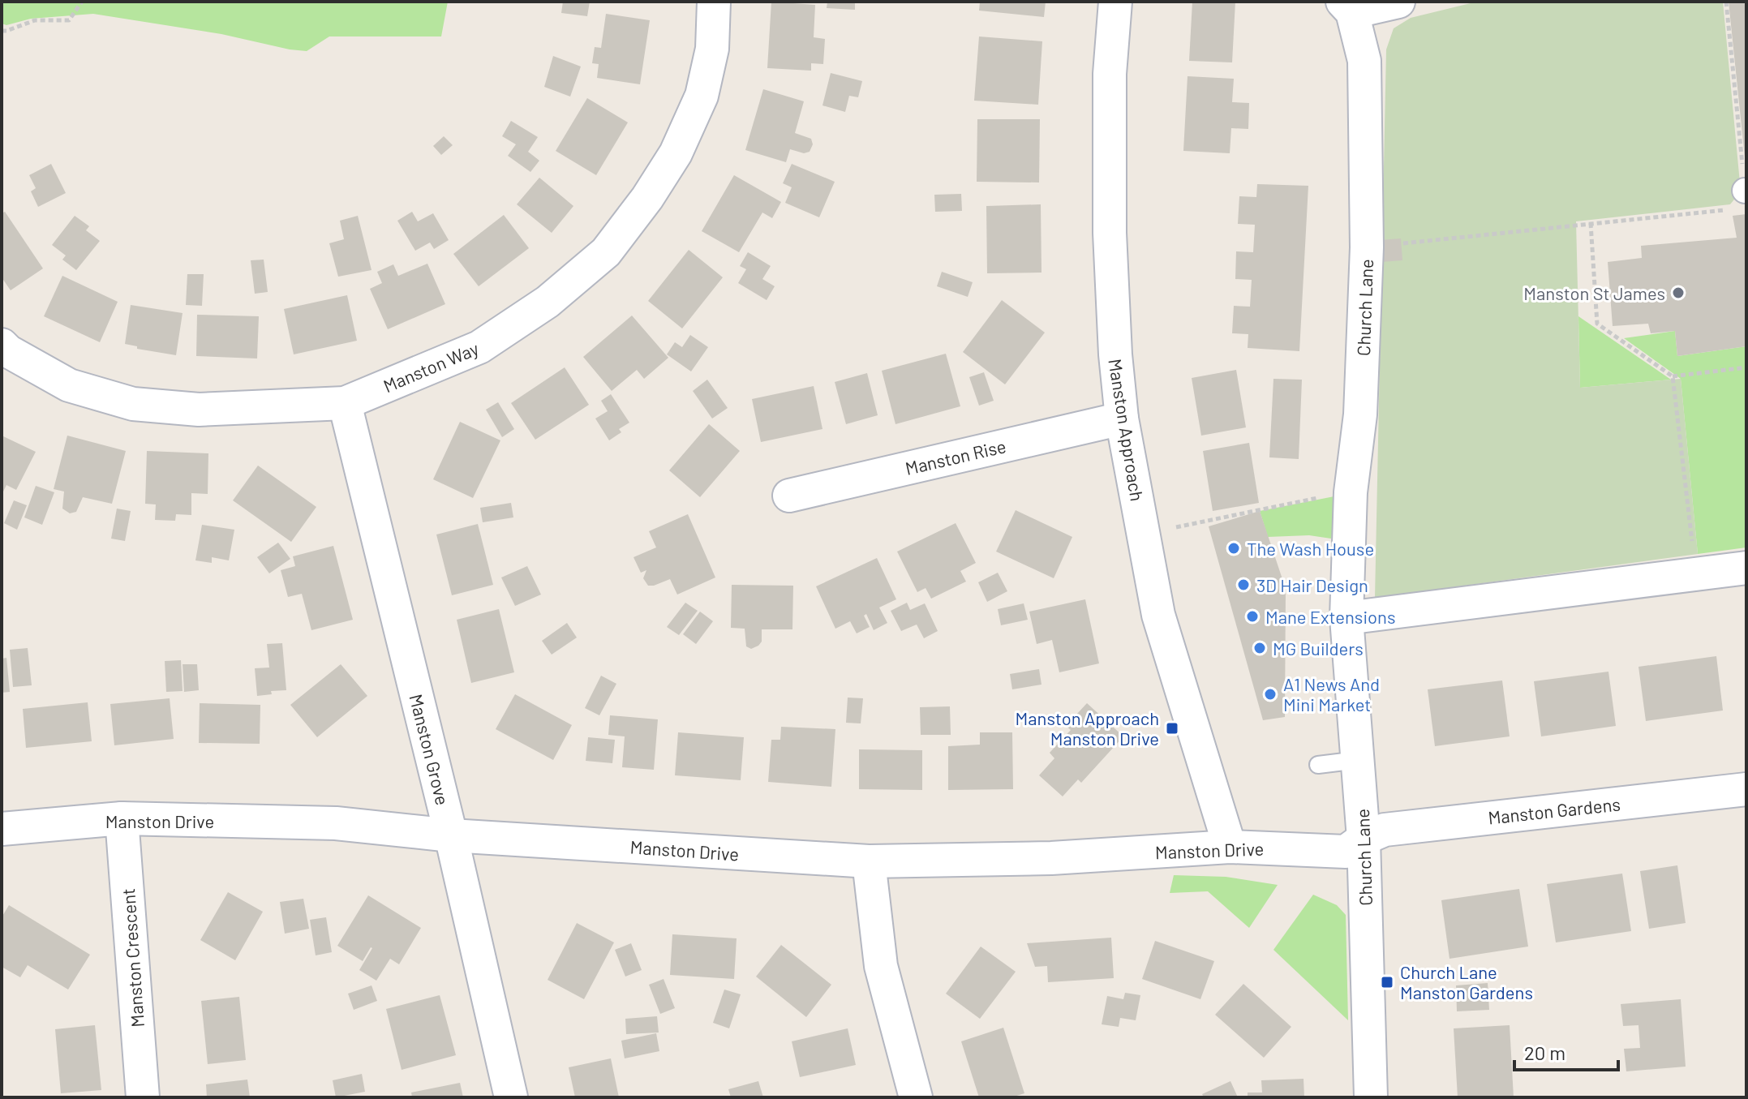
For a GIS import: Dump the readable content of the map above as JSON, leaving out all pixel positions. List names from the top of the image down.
{
  "streets": {
    "street": [
      "Church Lane",
      "Manston Way",
      "Manston Approach",
      "Manston Rise",
      "Manston Grove",
      "Manston Gardens",
      "Manston Drive",
      "Manston Crescent"
    ]
  },
  "crossings": [
    ["Church Lane", "Manston Gardens"],
    ["Church Lane", "Manston Drive"],
    ["Manston Way", "Manston Grove"],
    ["Manston Approach", "Manston Rise"],
    ["Manston Approach", "Manston Drive"],
    ["Manston Grove", "Manston Drive"],
    ["Manston Gardens", "Manston Drive"],
    ["Manston Drive", "Manston Crescent"]
  ],
  "places": {
    "other": [
      "Manston St James",
      "The Wash House",
      "3D Hair Design",
      "Mane Extensions",
      "MG Builders",
      "A1 News And Mini Market"
    ],
    "transit": ["Manston Approach Manston Drive", "Church Lane Manston Gardens"]
  },
  "scale_bar": "20 m"
}
